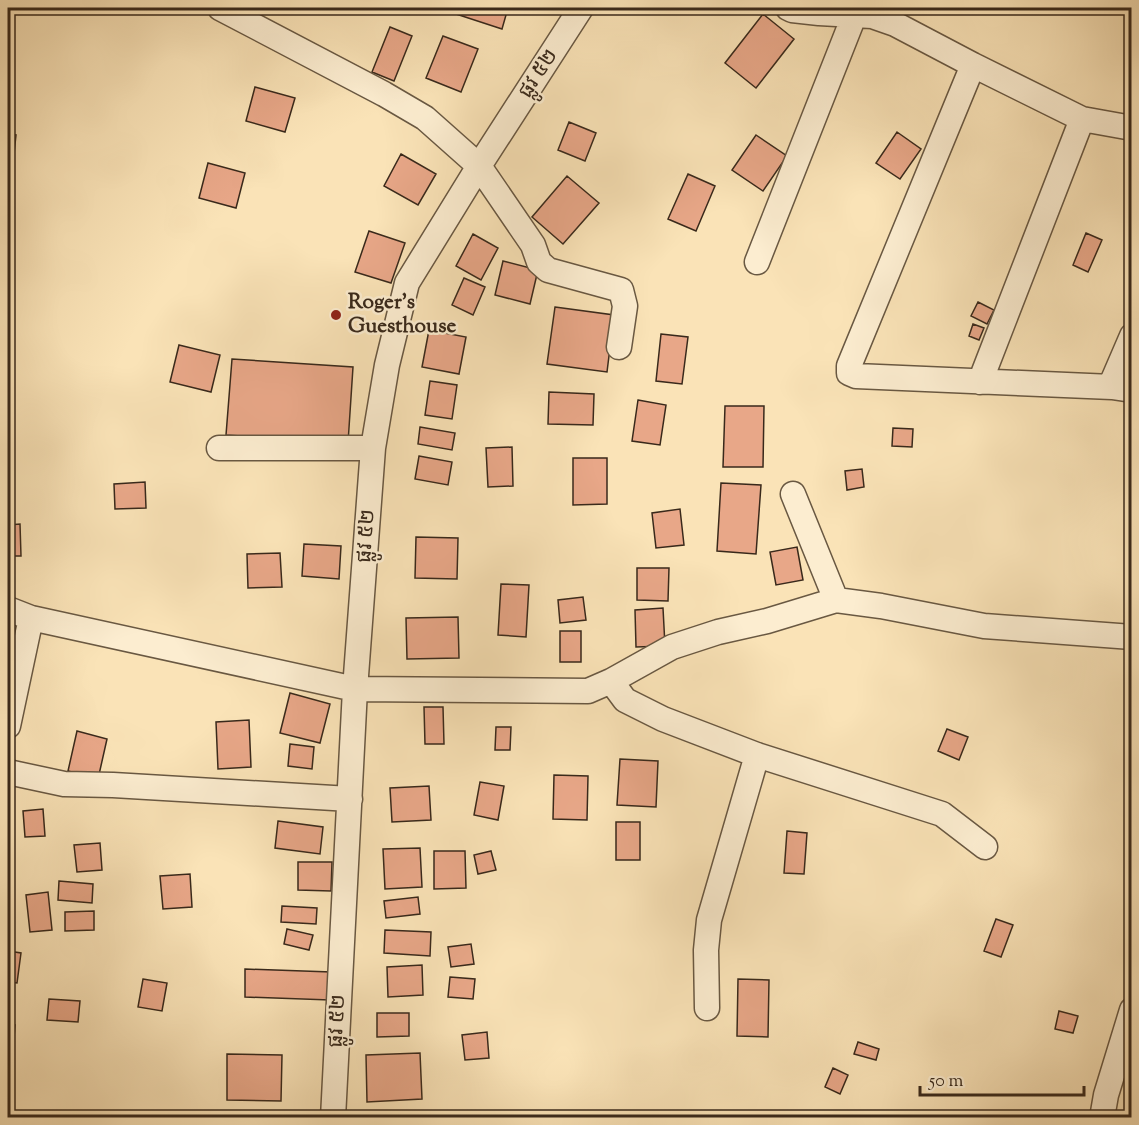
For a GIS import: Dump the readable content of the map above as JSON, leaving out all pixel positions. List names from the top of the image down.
{
  "streets": {
    "street": ["ផ្លូវ ៥២"]
  },
  "places": ["Roger's Guesthouse"],
  "scale_bar": "50 m"
}
